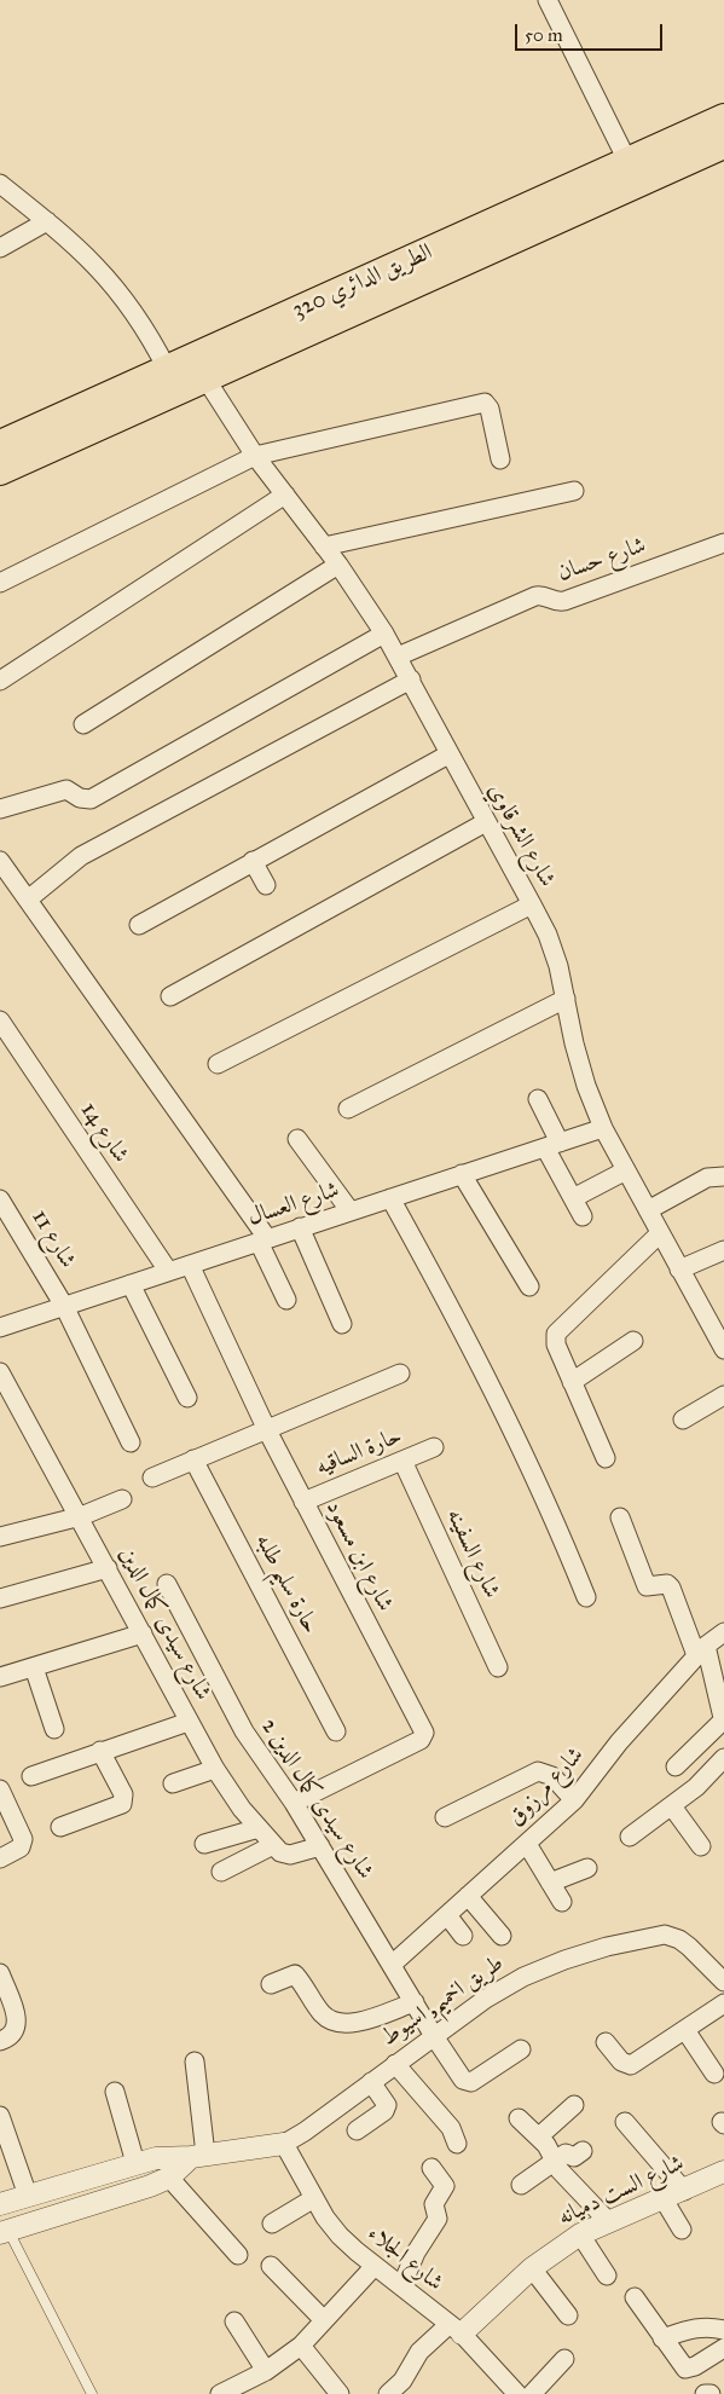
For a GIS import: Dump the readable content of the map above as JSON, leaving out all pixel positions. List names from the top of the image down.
{
  "streets": {
    "main road": ["الطريق الدائري 320"],
    "street": [
      "شارع حسان",
      "شارع الشرقاوي",
      "شارع 14",
      "شارع العسال",
      "شارع 11",
      "حارة الساقيه",
      "شارع السفينه",
      "شارع ابن مسعود",
      "حارة سليم طلبه",
      "شارع سيدى كمال الدين",
      "شارع مرزوق",
      "شارع سيدى كمال الدين 2",
      "طريق اخميم, اسيوط",
      "شارع الست دميانه",
      "شارع الجلاء"
    ]
  },
  "crossings": [
    ["الطريق الدائري 320", "شارع الشرقاوي"],
    ["شارع حسان", "شارع الشرقاوي"],
    ["شارع الشرقاوي", "شارع العسال"],
    ["شارع 14", "شارع العسال"],
    ["شارع العسال", "شارع 11"],
    ["شارع العسال", "شارع ابن مسعود"],
    ["حارة الساقيه", "شارع السفينه"],
    ["حارة الساقيه", "شارع ابن مسعود"],
    ["شارع ابن مسعود", "شارع سيدى كمال الدين 2"],
    ["شارع مرزوق", "شارع سيدى كمال الدين 2"],
    ["شارع سيدى كمال الدين 2", "طريق اخميم, اسيوط"],
    ["طريق اخميم, اسيوط", "شارع الجلاء"],
    ["شارع الست دميانه", "شارع الجلاء"]
  ],
  "scale_bar": "50 m"
}
